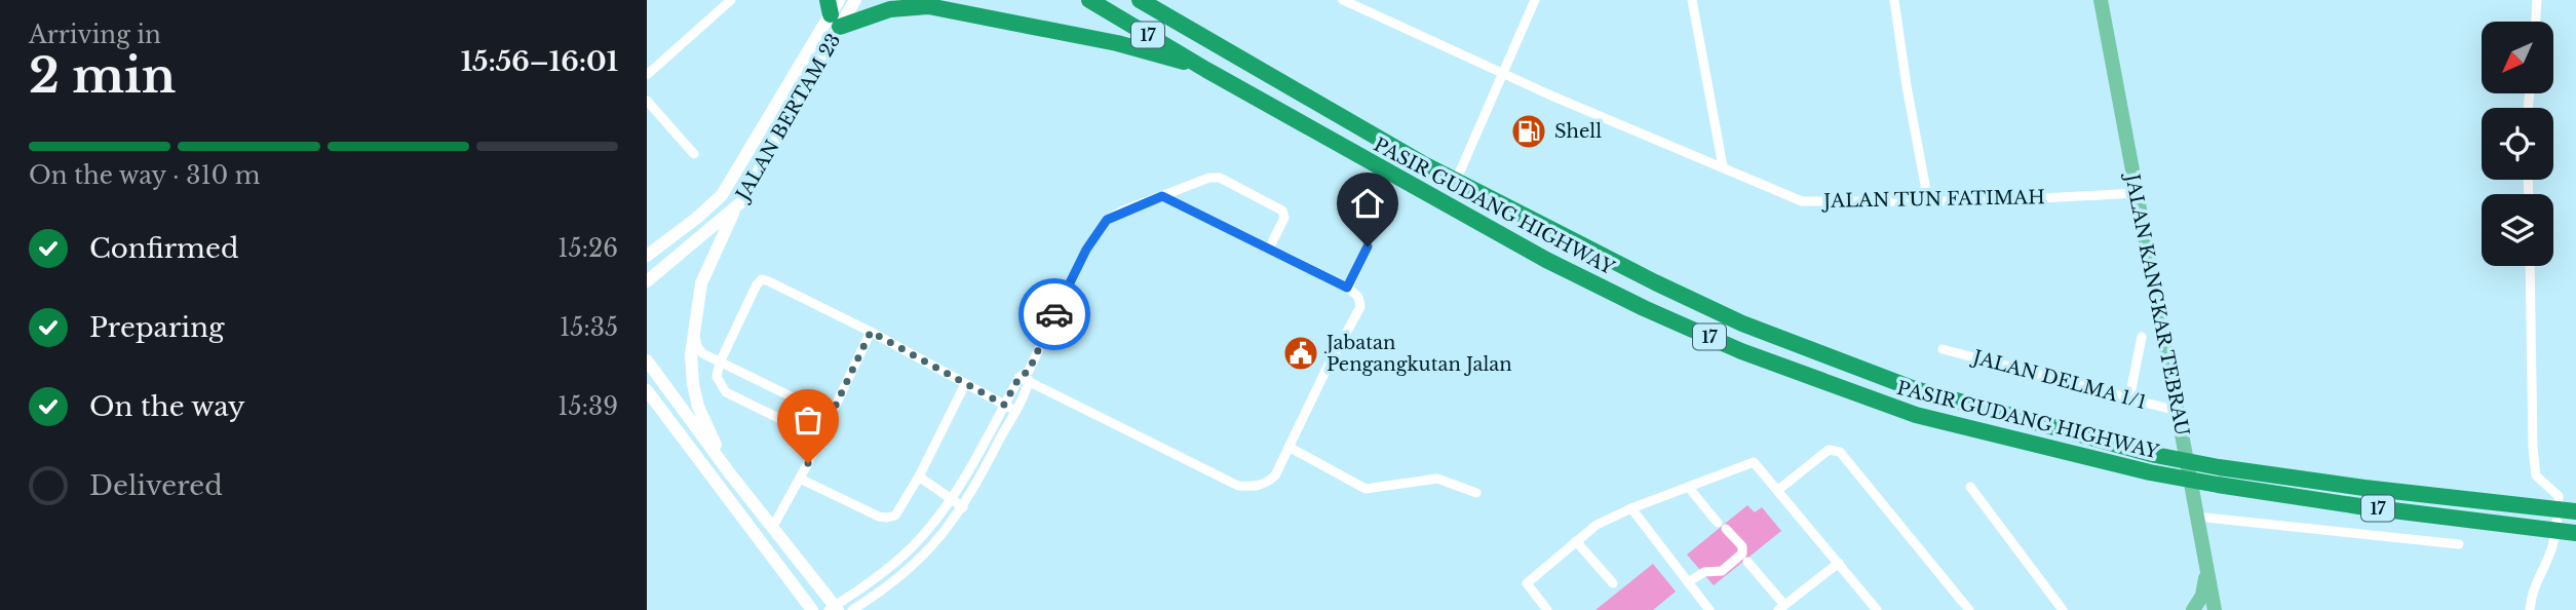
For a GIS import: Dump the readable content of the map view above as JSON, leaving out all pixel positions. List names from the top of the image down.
{
  "streets": {
    "highway": ["17", "PASIR GUDANG HIGHWAY"],
    "main road": ["JALAN KANGKAR TEBRAU"],
    "street": ["JALAN BERTAM 23", "JALAN TUN FATIMAH", "JALAN DELMA 1/1"]
  },
  "crossings": [
    ["JALAN TUN FATIMAH", "JALAN KANGKAR TEBRAU"],
    ["JALAN KANGKAR TEBRAU", "JALAN DELMA 1/1"]
  ],
  "places": {
    "fuel station": ["Shell"],
    "public building": ["Jabatan Pengangkutan Jalan"]
  },
  "north": "bottom left",
  "page": {
    "heading": ["2 min", "Arriving in", "15:56–16:01"],
    "bar": "On the way · 310 m",
    "list": [
      ["Confirmed", "15:26"],
      ["Preparing", "15:35"],
      ["On the way", "15:39"],
      "Delivered"
    ]
  }
}
